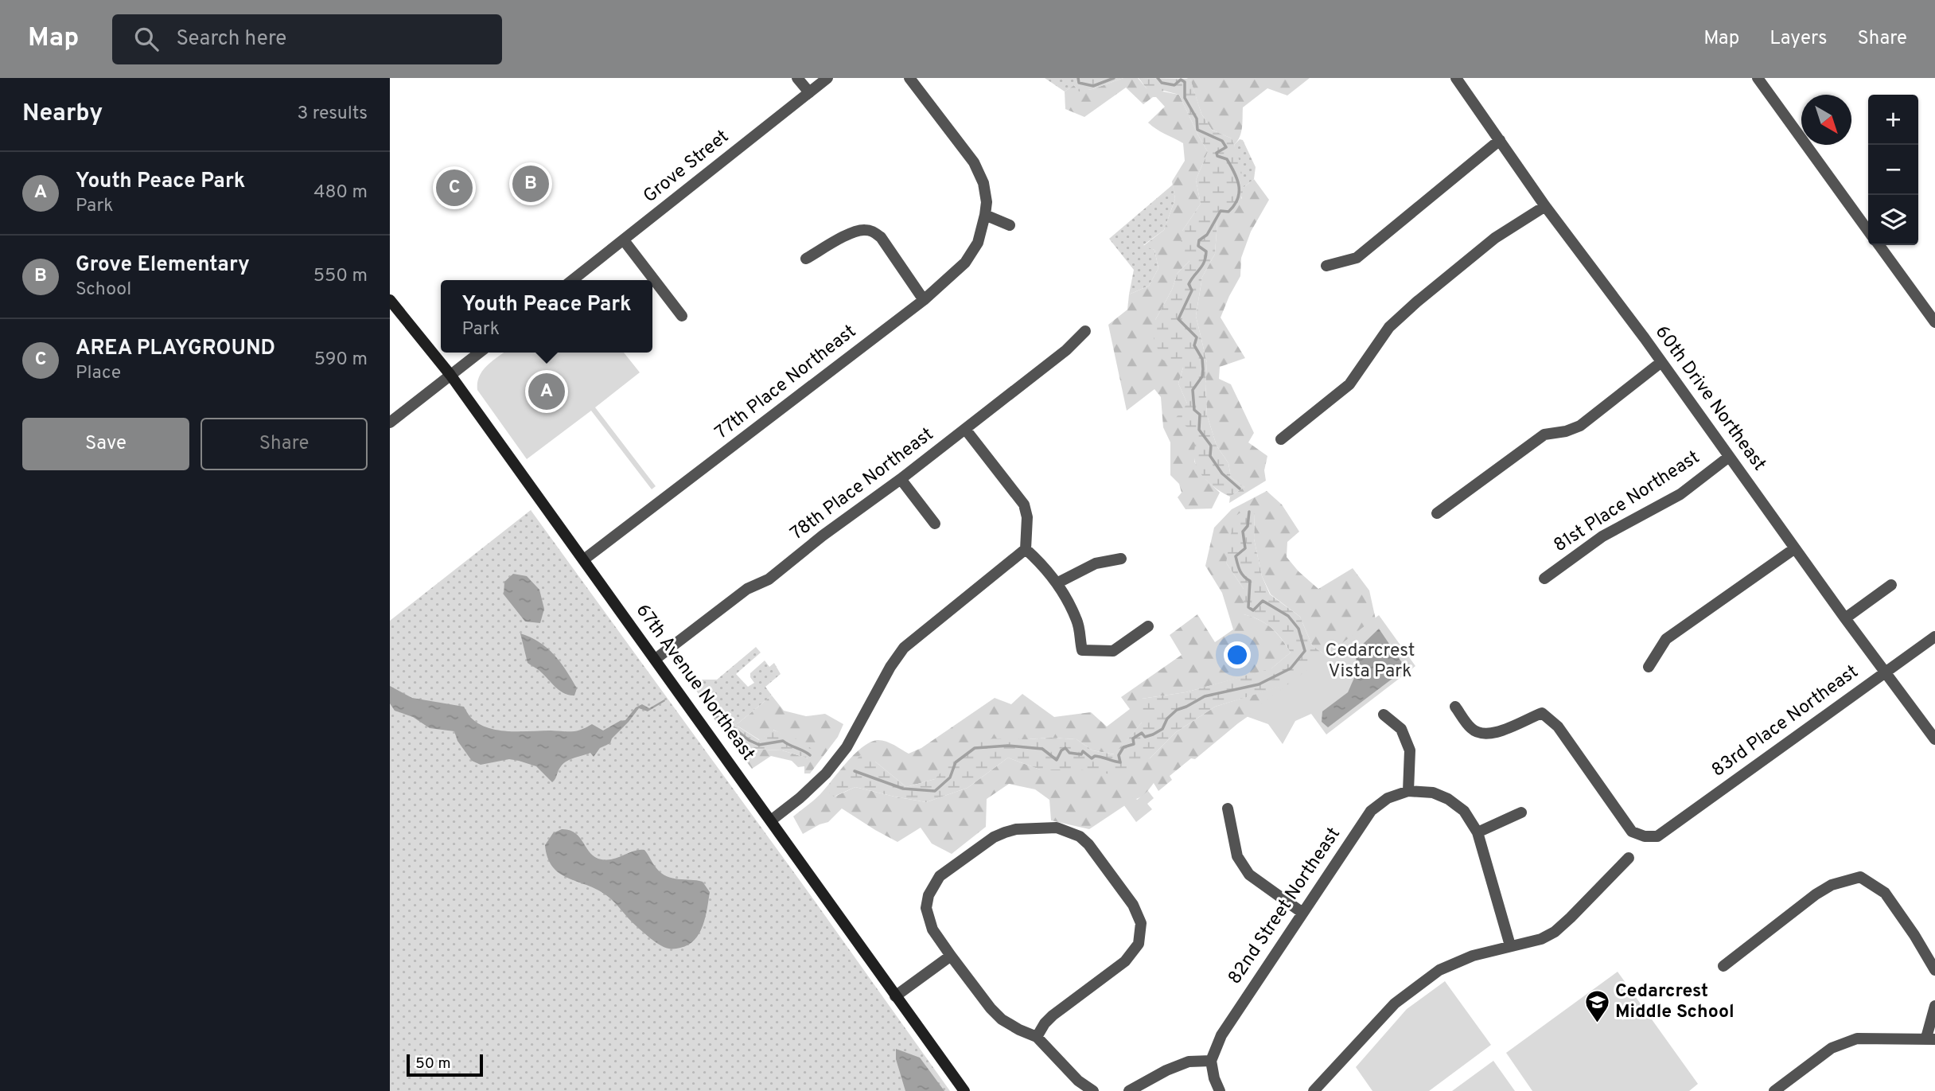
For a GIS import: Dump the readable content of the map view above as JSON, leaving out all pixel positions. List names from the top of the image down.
{
  "streets": {
    "main road": ["67th Avenue Northeast"],
    "street": [
      "Grove Street",
      "77th Place Northeast",
      "60th Drive Northeast",
      "78th Place Northeast",
      "81st Place Northeast",
      "83rd Place Northeast",
      "82nd Street Northeast"
    ]
  },
  "crossings": [
    ["77th Place Northeast", "67th Avenue Northeast"],
    ["60th Drive Northeast", "81st Place Northeast"],
    ["60th Drive Northeast", "83rd Place Northeast"],
    ["78th Place Northeast", "67th Avenue Northeast"]
  ],
  "parks": ["Cedarcrest Vista Park"],
  "places": {
    "school or university": ["Cedarcrest Middle School"]
  },
  "scale_bar": "50 m",
  "north": "bottom right",
  "page": {
    "header": "Map",
    "search": "Search here",
    "nav": ["Map", "Layers", "Share"],
    "heading": ["Nearby", "3 results"],
    "map_buttons": ["+", "−"],
    "list": [
      {
        "mark": "A",
        "name": "Youth Peace Park",
        "note": "Park",
        "value": "480 m"
      },
      {
        "mark": "B",
        "name": "Grove Elementary",
        "note": "School",
        "value": "550 m"
      },
      {
        "mark": "C",
        "name": "AREA PLAYGROUND",
        "note": "Place",
        "value": "590 m"
      }
    ],
    "pins": ["B", "C", "A"],
    "popup": ["Youth Peace Park", "Park"],
    "buttons": ["Save", "Share"],
    "scale": "50 m"
  }
}
